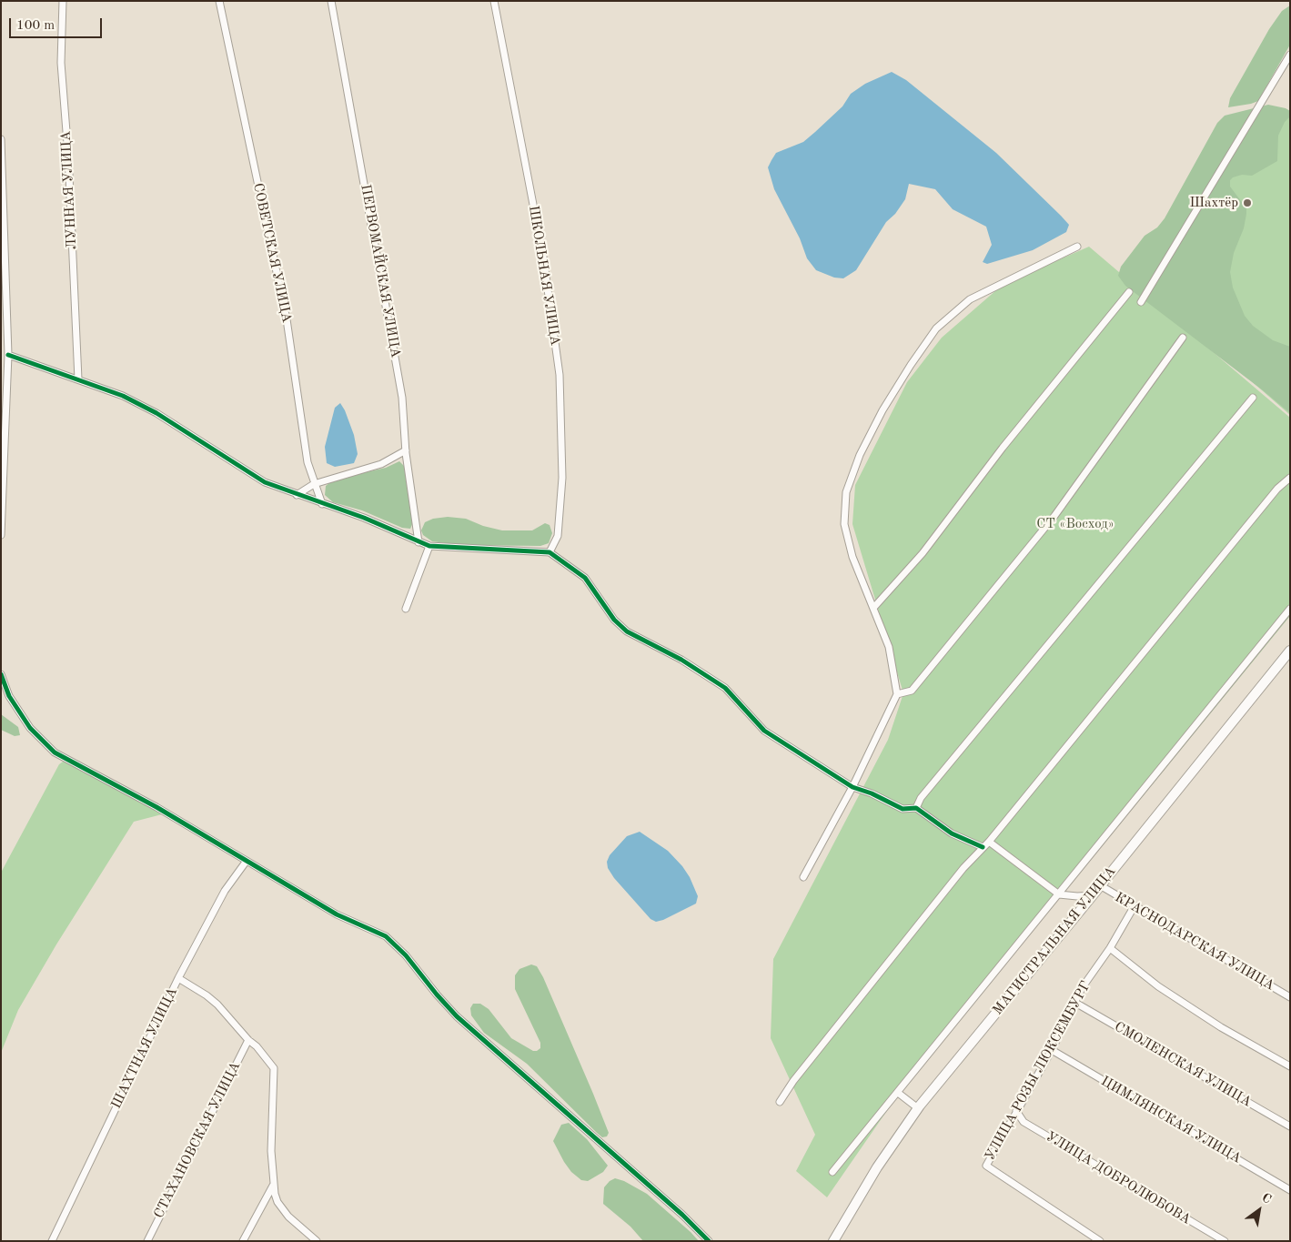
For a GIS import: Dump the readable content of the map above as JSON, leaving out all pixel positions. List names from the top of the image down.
{
  "streets": {
    "main road": ["МАГИСТРАЛЬНАЯ УЛИЦА"],
    "street": [
      "ЛУННАЯ УЛИЦА",
      "СОВЕТСКАЯ УЛИЦА",
      "ПЕРВОМАЙСКАЯ УЛИЦА",
      "ШКОЛЬНАЯ УЛИЦА",
      "КРАСНОДАРСКАЯ УЛИЦА",
      "ШАХТНАЯ УЛИЦА",
      "СМОЛЕНСКАЯ УЛИЦА",
      "УЛИЦА РОЗЫ ЛЮКСЕМБУРГ",
      "ЦИМЛЯНСКАЯ УЛИЦА",
      "СТАХАНОВСКАЯ УЛИЦА",
      "УЛИЦА ДОБРОЛЮБОВА"
    ]
  },
  "crossings": [
    ["МАГИСТРАЛЬНАЯ УЛИЦА", "КРАСНОДАРСКАЯ УЛИЦА"],
    ["КРАСНОДАРСКАЯ УЛИЦА", "УЛИЦА РОЗЫ ЛЮКСЕМБУРГ"],
    ["СМОЛЕНСКАЯ УЛИЦА", "УЛИЦА РОЗЫ ЛЮКСЕМБУРГ"],
    ["УЛИЦА РОЗЫ ЛЮКСЕМБУРГ", "ЦИМЛЯНСКАЯ УЛИЦА"],
    ["УЛИЦА РОЗЫ ЛЮКСЕМБУРГ", "УЛИЦА ДОБРОЛЮБОВА"]
  ],
  "parks": ["СТ «Восход»"],
  "places": ["Шахтёр"],
  "scale_bar": "100 m",
  "north": "top right"
}
